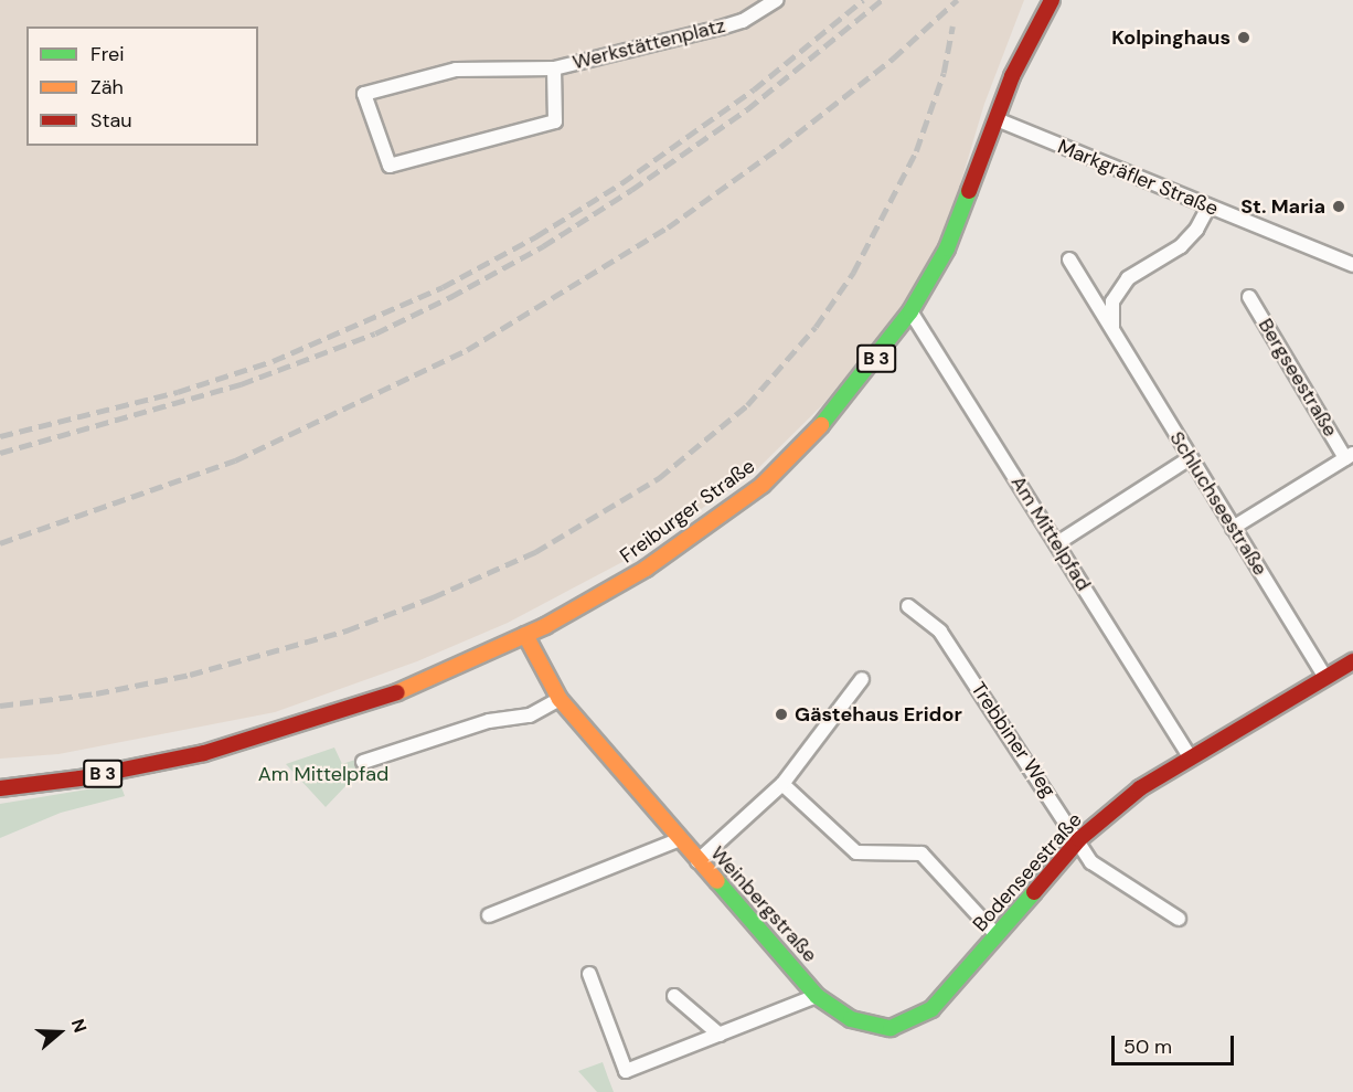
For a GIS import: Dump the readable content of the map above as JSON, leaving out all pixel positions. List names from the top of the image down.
{
  "streets": {
    "main road": [
      "B 3",
      "Freiburger Straße",
      "Bodenseestraße",
      "Weinbergstraße"
    ],
    "street": [
      "Werkstättenplatz",
      "Markgräfler Straße",
      "Bergseestraße",
      "Schluchseestraße",
      "Am Mittelpfad",
      "Trebbiner Weg"
    ]
  },
  "crossings": [
    ["Markgräfler Straße", "Freiburger Straße"],
    ["Schluchseestraße", "Bodenseestraße"],
    ["Freiburger Straße", "Am Mittelpfad"],
    ["Freiburger Straße", "Weinbergstraße"],
    ["Am Mittelpfad", "Bodenseestraße"],
    ["Trebbiner Weg", "Bodenseestraße"],
    ["Bodenseestraße", "Weinbergstraße"]
  ],
  "parks": ["Am Mittelpfad"],
  "places": ["Kolpinghaus", "St. Maria", "Gästehaus Eridor"],
  "legend": ["Frei", "Zäh", "Stau"],
  "scale_bar": "50 m",
  "north": "right"
}
